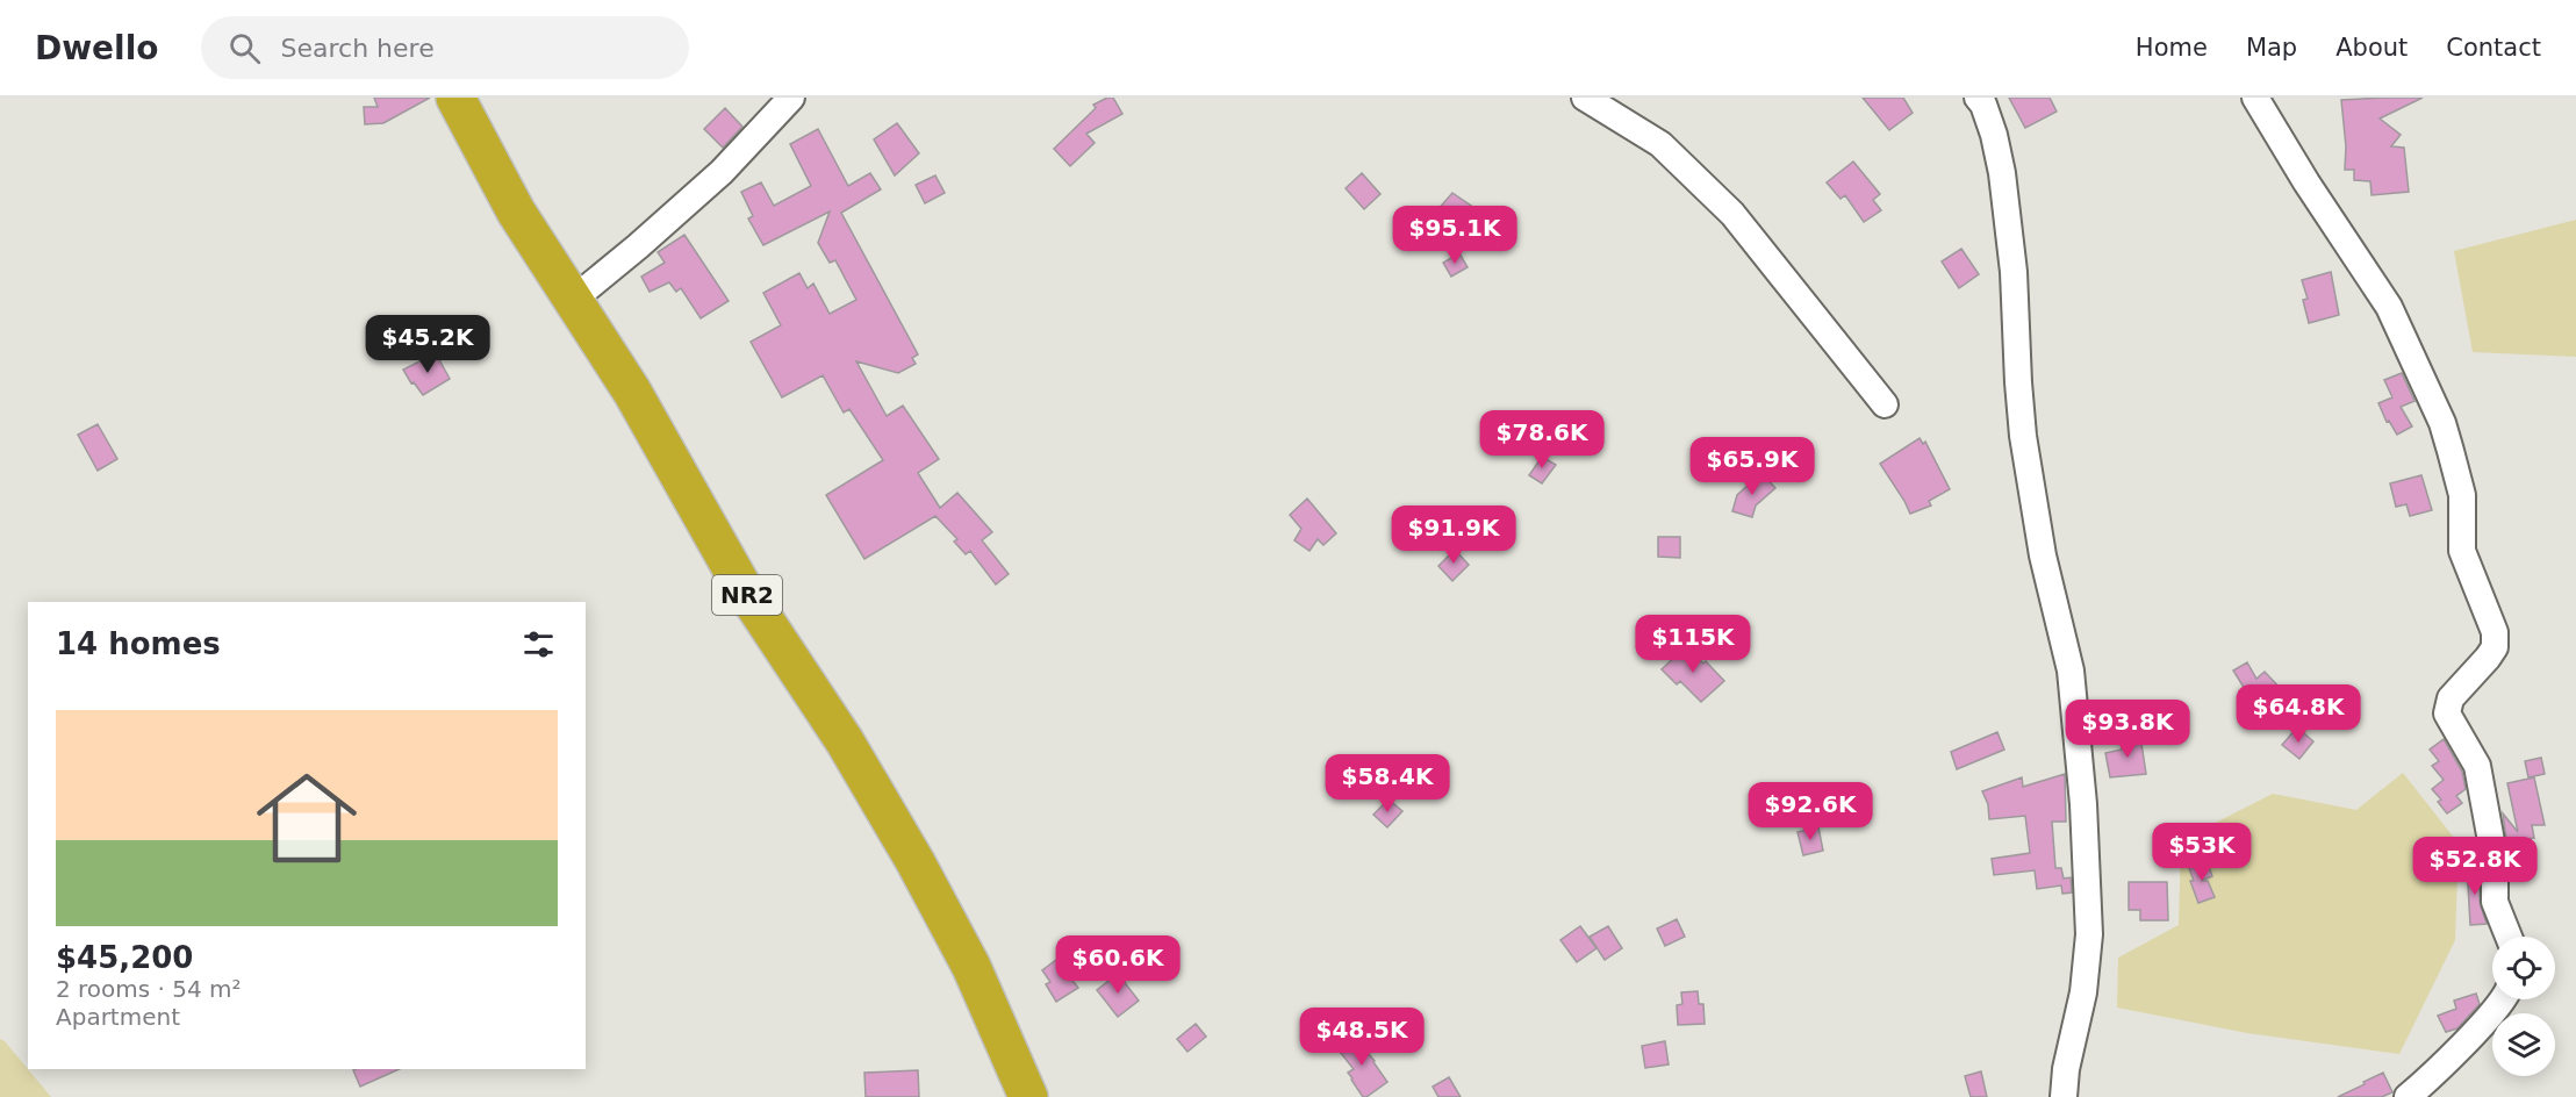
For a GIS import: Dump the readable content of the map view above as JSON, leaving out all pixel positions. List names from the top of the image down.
{
  "streets": {
    "highway": ["NR2"]
  },
  "page": {
    "header": "Dwello",
    "search": "Search here",
    "nav": [
      "Home",
      "Map",
      "About",
      "Contact"
    ],
    "price": [
      "$95.1K",
      "$45.2K",
      "$78.6K",
      "$65.9K",
      "$91.9K",
      "$115K",
      "$64.8K",
      "$93.8K",
      "$58.4K",
      "$92.6K",
      "$53K",
      "$52.8K",
      "$60.6K",
      "$48.5K"
    ],
    "heading": "14 homes",
    "list": [
      {
        "name": "$45,200",
        "note": "2 rooms · 54 m² · Apartment"
      }
    ]
  }
}
